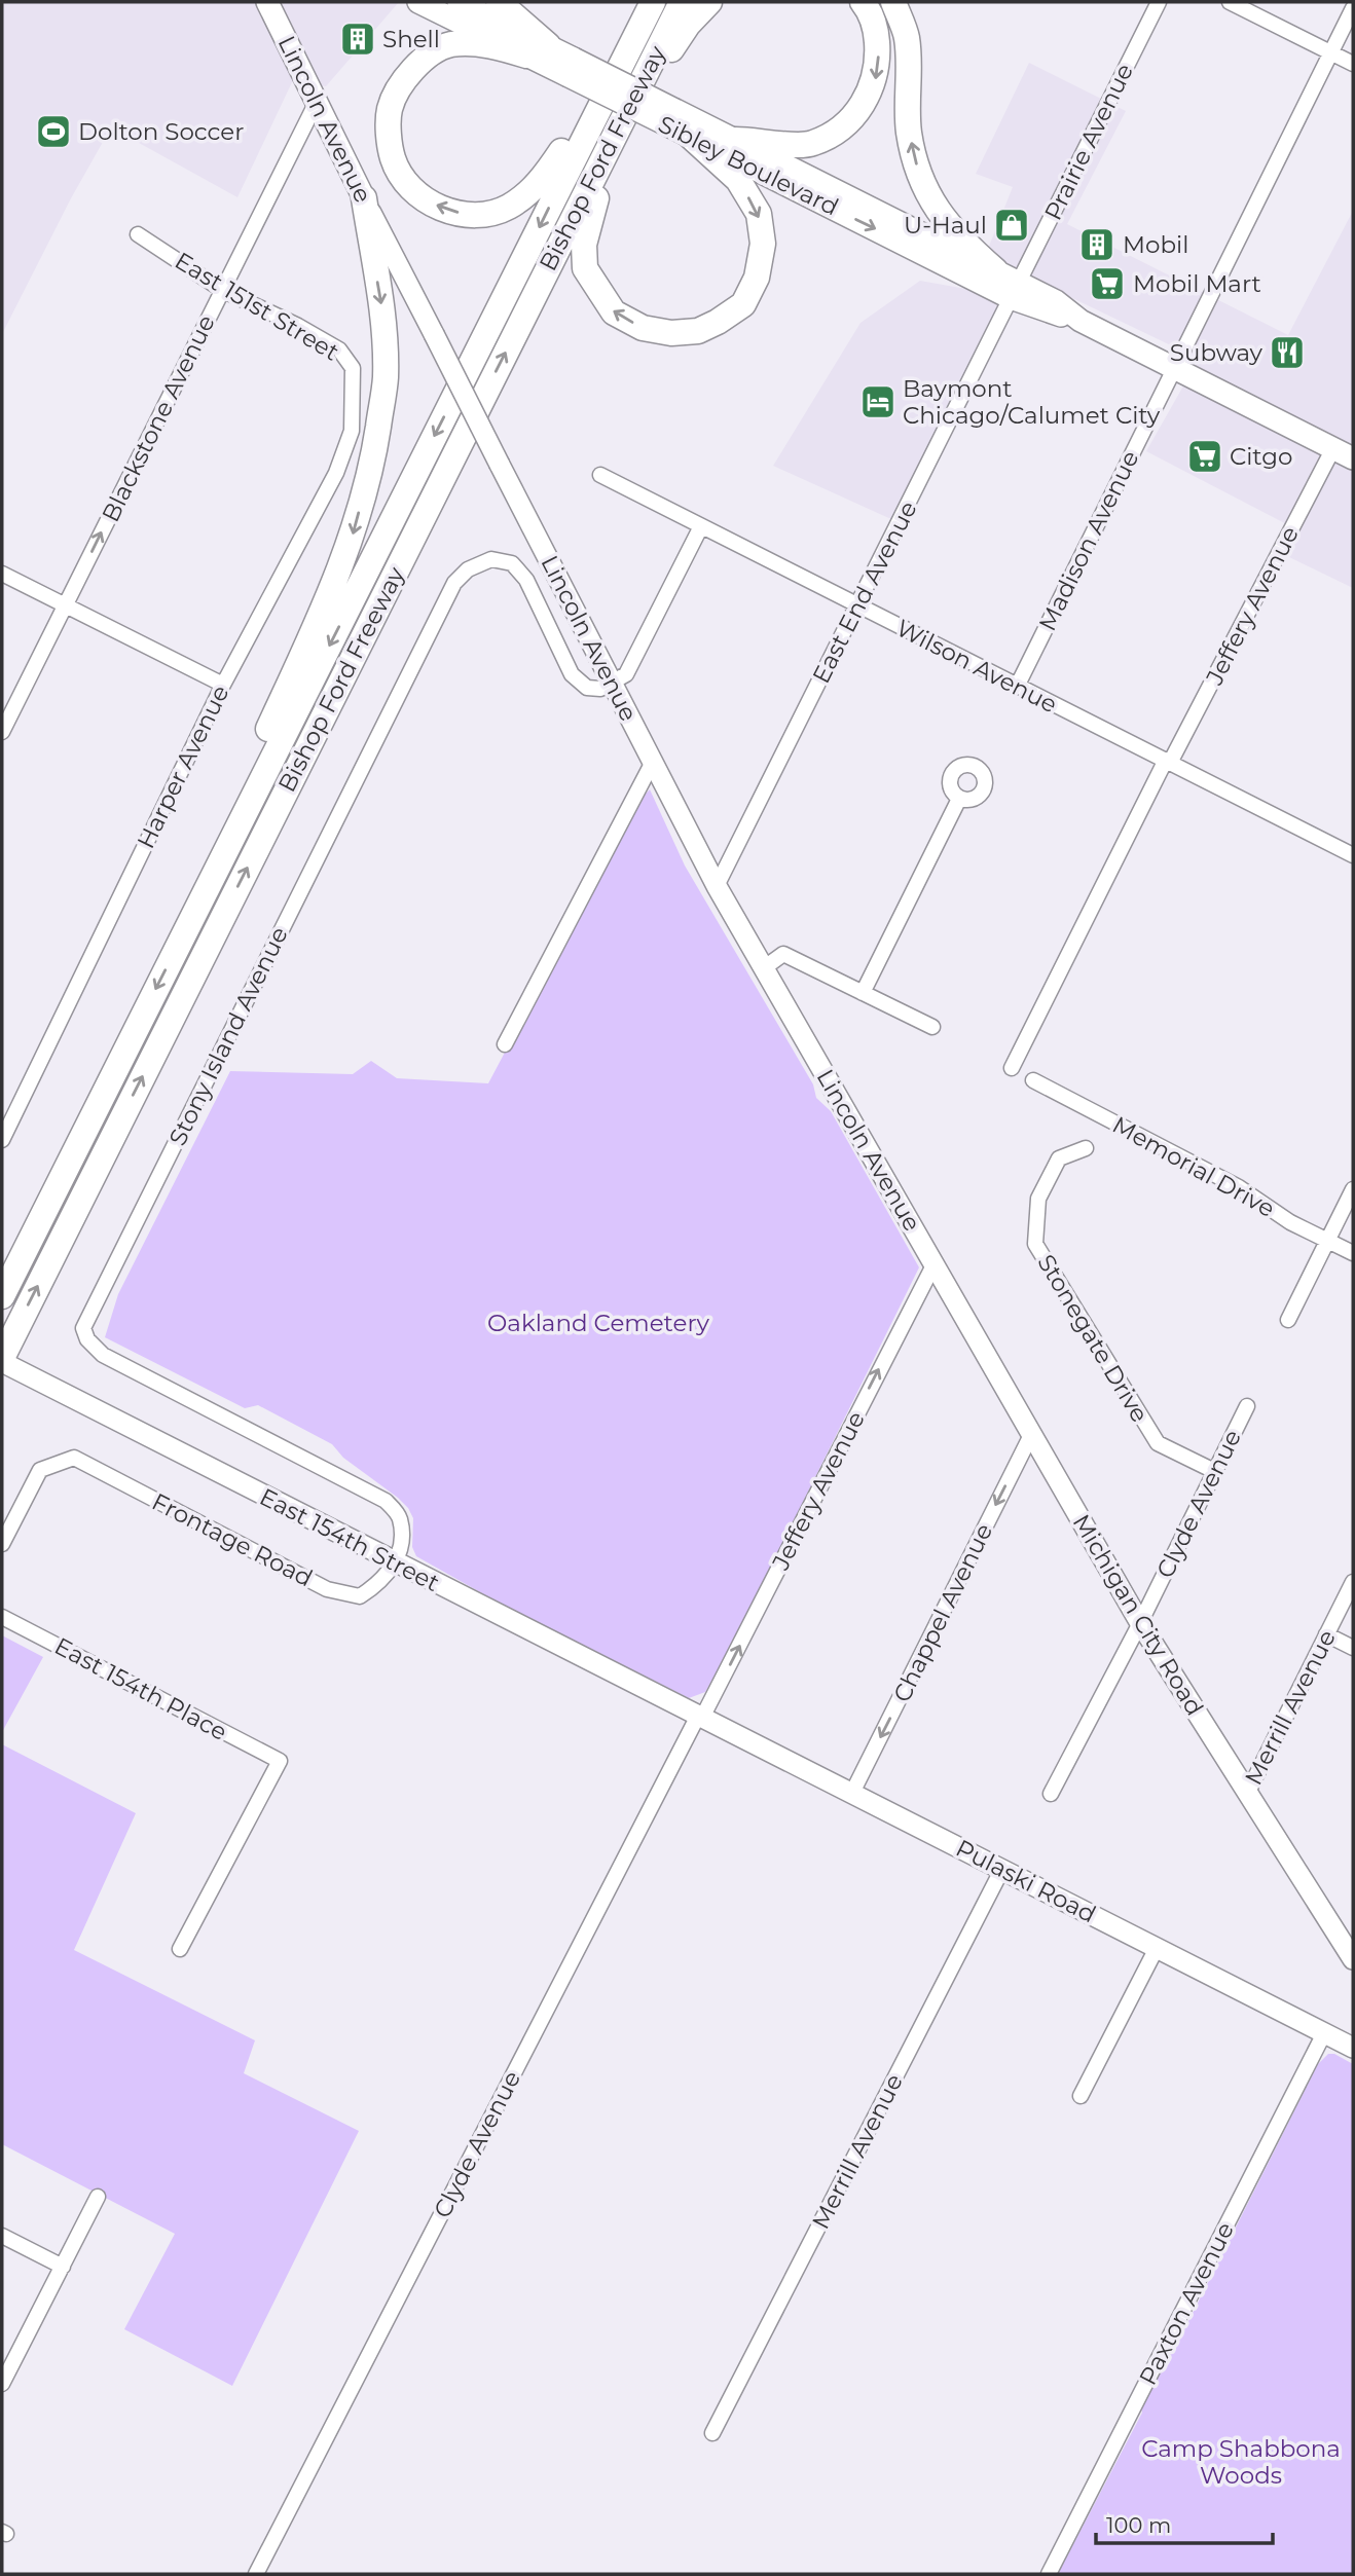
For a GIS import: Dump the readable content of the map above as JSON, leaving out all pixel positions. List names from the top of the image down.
{
  "streets": {
    "highway": ["Bishop Ford Freeway"],
    "main road": ["Lincoln Avenue", "Sibley Boulevard"],
    "street": [
      "Prairie Avenue",
      "East 151st Street",
      "Blackstone Avenue",
      "Madison Avenue",
      "East End Avenue",
      "Jeffery Avenue",
      "Wilson Avenue",
      "Harper Avenue",
      "Stony Island Avenue",
      "Memorial Drive",
      "Stonegate Drive",
      "Clyde Avenue",
      "Frontage Road",
      "East 154th Street",
      "Chappel Avenue",
      "Michigan City Road",
      "East 154th Place",
      "Merrill Avenue",
      "Pulaski Road",
      "Paxton Avenue"
    ]
  },
  "crossings": [
    ["Lincoln Avenue", "Blackstone Avenue"],
    ["Lincoln Avenue", "East End Avenue"],
    ["Lincoln Avenue", "Jeffery Avenue"],
    ["Lincoln Avenue", "Stony Island Avenue"],
    ["Lincoln Avenue", "Michigan City Road"],
    ["Prairie Avenue", "Sibley Boulevard"],
    ["Prairie Avenue", "East End Avenue"],
    ["Bishop Ford Freeway", "East 154th Street"],
    ["Sibley Boulevard", "Madison Avenue"],
    ["Sibley Boulevard", "East End Avenue"],
    ["Sibley Boulevard", "Jeffery Avenue"],
    ["East 151st Street", "Blackstone Avenue"],
    ["East 151st Street", "Harper Avenue"],
    ["Madison Avenue", "Wilson Avenue"],
    ["East End Avenue", "Wilson Avenue"],
    ["Jeffery Avenue", "Wilson Avenue"],
    ["Jeffery Avenue", "Clyde Avenue"],
    ["Jeffery Avenue", "East 154th Street"],
    ["Jeffery Avenue", "Michigan City Road"],
    ["Jeffery Avenue", "Pulaski Road"],
    ["Stony Island Avenue", "Frontage Road"],
    ["Stony Island Avenue", "East 154th Street"],
    ["Stonegate Drive", "Clyde Avenue"],
    ["Clyde Avenue", "East 154th Street"],
    ["Clyde Avenue", "Michigan City Road"],
    ["Clyde Avenue", "Pulaski Road"],
    ["Frontage Road", "East 154th Street"],
    ["East 154th Street", "Pulaski Road"],
    ["Chappel Avenue", "Michigan City Road"],
    ["Chappel Avenue", "Pulaski Road"],
    ["Michigan City Road", "Merrill Avenue"],
    ["Merrill Avenue", "Pulaski Road"],
    ["Pulaski Road", "Paxton Avenue"]
  ],
  "one_way": ["Blackstone Avenue", "Jeffery Avenue", "Chappel Avenue"],
  "parks": ["Oakland Cemetery", "Camp Shabbona Woods"],
  "places": {
    "building": ["Shell", "Mobil"],
    "sports": ["Dolton Soccer"],
    "shop": ["U-Haul"],
    "supermarket": ["Mobil Mart", "Citgo"],
    "restaurant": ["Subway"],
    "hotel": ["Baymont Chicago/Calumet City"]
  },
  "scale_bar": "100 m"
}
